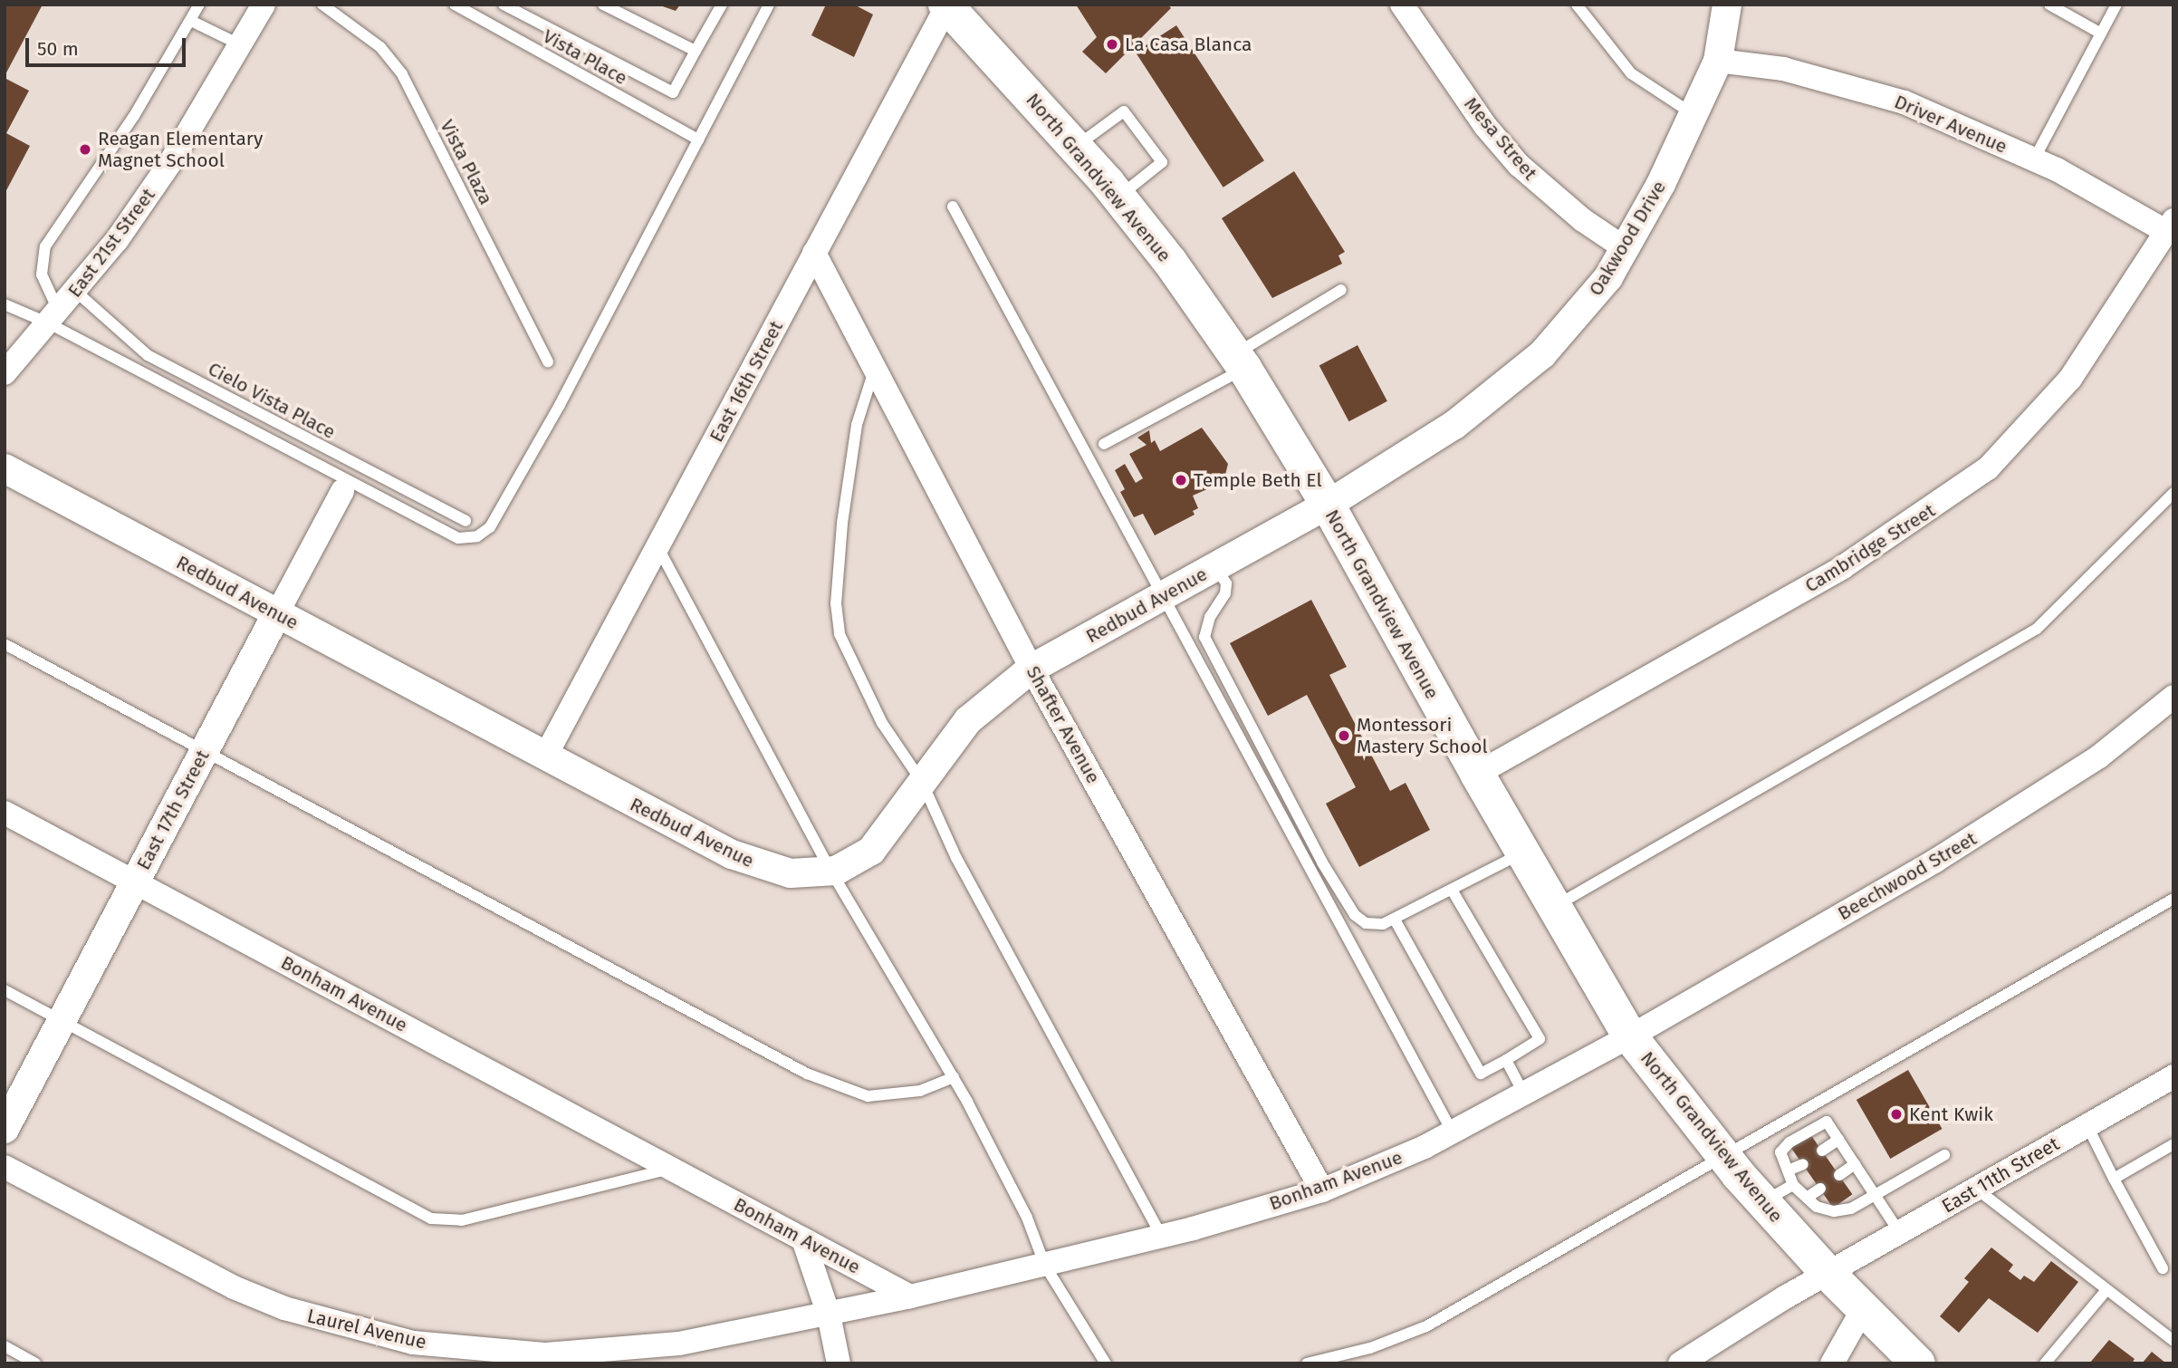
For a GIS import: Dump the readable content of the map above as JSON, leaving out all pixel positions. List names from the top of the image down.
{
  "streets": {
    "main road": ["North Grandview Avenue"],
    "street": [
      "Driver Avenue",
      "Mesa Street",
      "Oakwood Drive",
      "East 21st Street",
      "East 16th Street",
      "Cambridge Street",
      "Redbud Avenue",
      "Shafter Avenue",
      "East 17th Street",
      "Beechwood Street",
      "Bonham Avenue",
      "East 11th Street",
      "Laurel Avenue"
    ],
    "lane": ["Vista Place", "Vista Plaza", "Cielo Vista Place"]
  },
  "crossings": [
    ["Driver Avenue", "Oakwood Drive"],
    ["Driver Avenue", "Cambridge Street"],
    ["Mesa Street", "Oakwood Drive"],
    ["North Grandview Avenue", "Oakwood Drive"],
    ["North Grandview Avenue", "East 16th Street"],
    ["North Grandview Avenue", "Cambridge Street"],
    ["North Grandview Avenue", "Redbud Avenue"],
    ["North Grandview Avenue", "Beechwood Street"],
    ["North Grandview Avenue", "Bonham Avenue"],
    ["North Grandview Avenue", "East 11th Street"],
    ["Oakwood Drive", "Redbud Avenue"],
    ["East 21st Street", "Cielo Vista Place"],
    ["East 16th Street", "Redbud Avenue"],
    ["East 16th Street", "Shafter Avenue"],
    ["Redbud Avenue", "Shafter Avenue"],
    ["Redbud Avenue", "East 17th Street"],
    ["Shafter Avenue", "Bonham Avenue"],
    ["East 17th Street", "Bonham Avenue"],
    ["Beechwood Street", "Bonham Avenue"],
    ["Bonham Avenue", "Laurel Avenue"]
  ],
  "places": [
    "La Casa Blanca",
    "Reagan Elementary Magnet School",
    "Temple Beth El",
    "Montessori Mastery School",
    "Kent Kwik"
  ],
  "scale_bar": "50 m"
}
